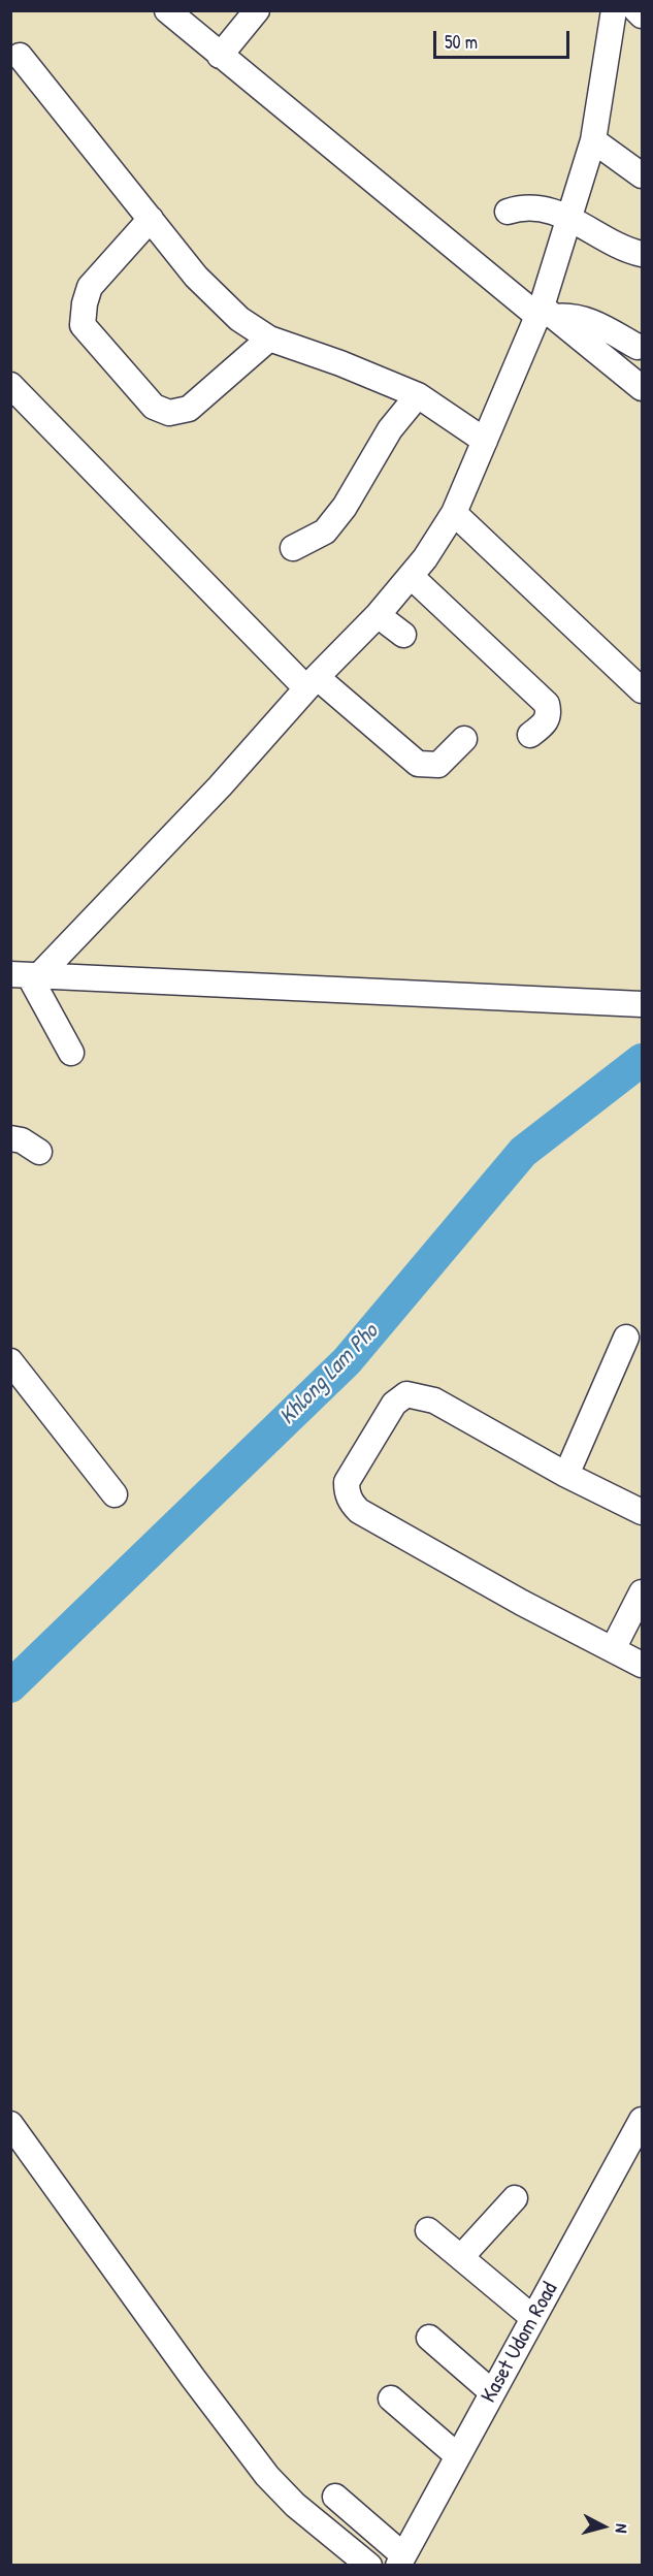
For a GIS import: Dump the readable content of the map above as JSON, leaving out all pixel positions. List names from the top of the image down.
{
  "streets": {
    "street": ["Kaset Udom Road"]
  },
  "water": ["Khlong Lam Pho"],
  "scale_bar": "50 m",
  "north": "right"
}
